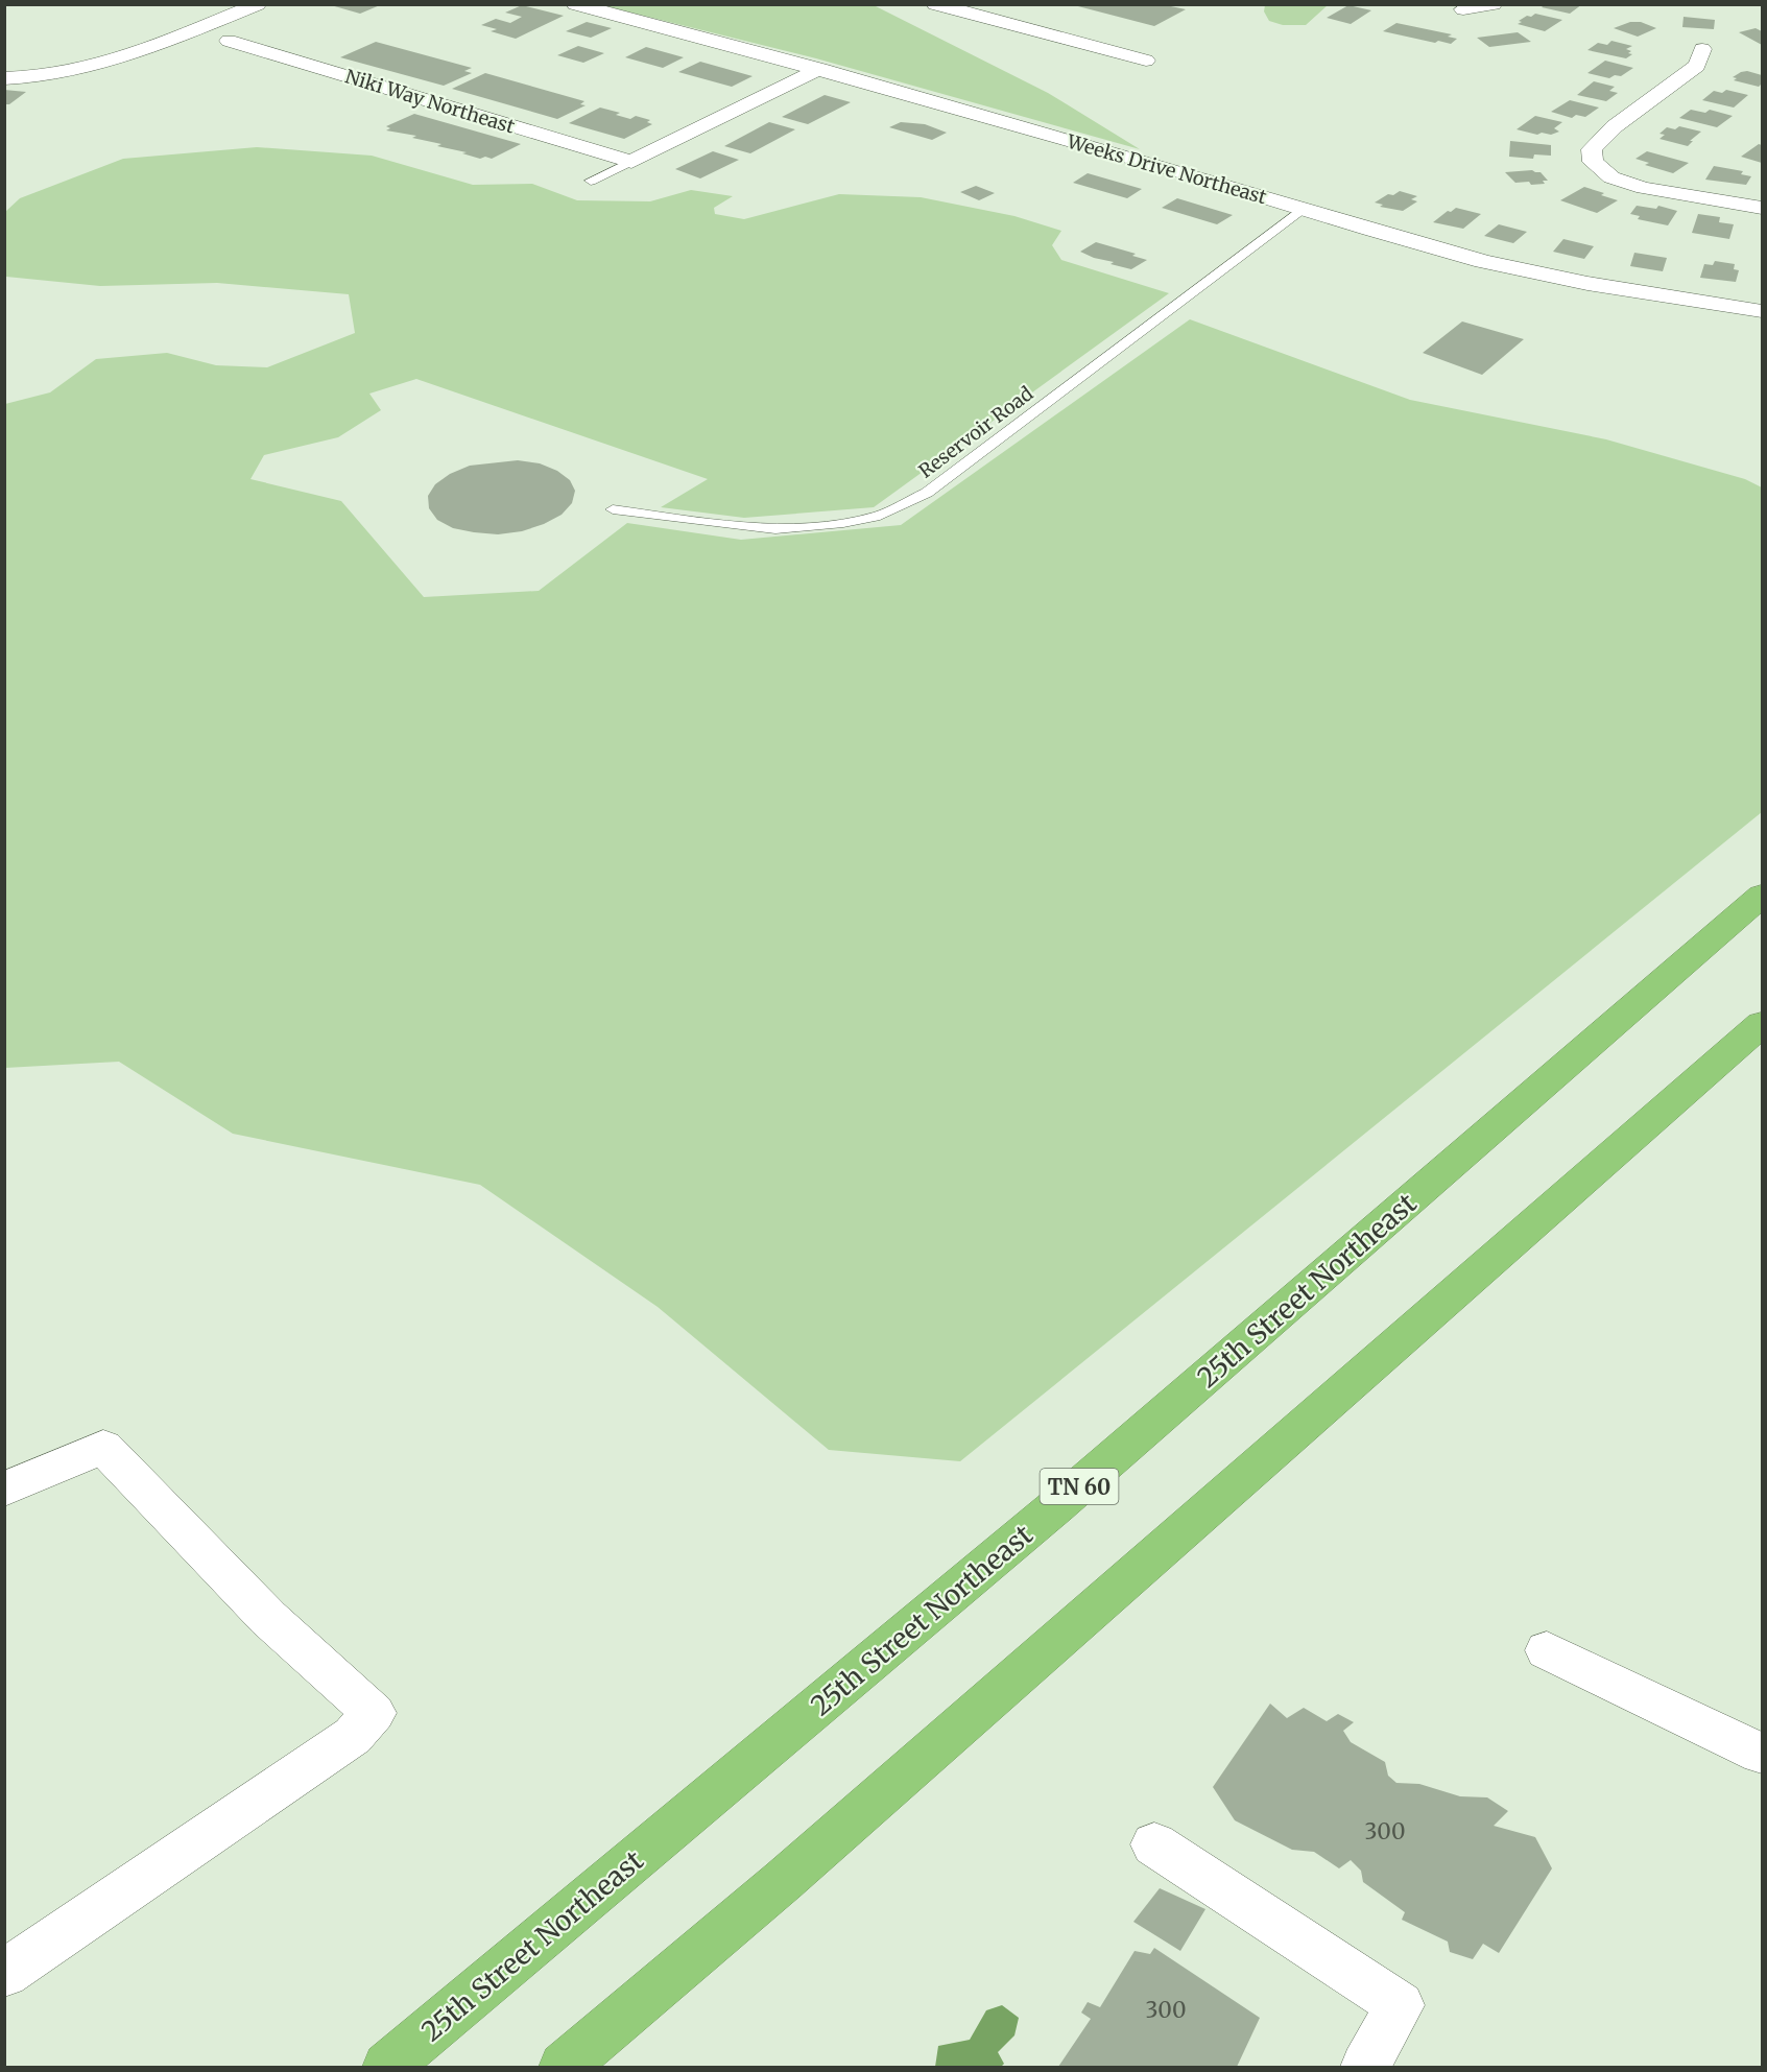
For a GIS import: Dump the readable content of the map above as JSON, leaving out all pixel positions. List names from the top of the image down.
{
  "streets": {
    "highway": ["25th Street Northeast", "TN 60"],
    "street": ["Niki Way Northeast", "Weeks Drive Northeast"],
    "lane": ["Reservoir Road"]
  },
  "crossings": [
    ["Weeks Drive Northeast", "Reservoir Road"]
  ],
  "house_numbers": ["300", "300"]
}
